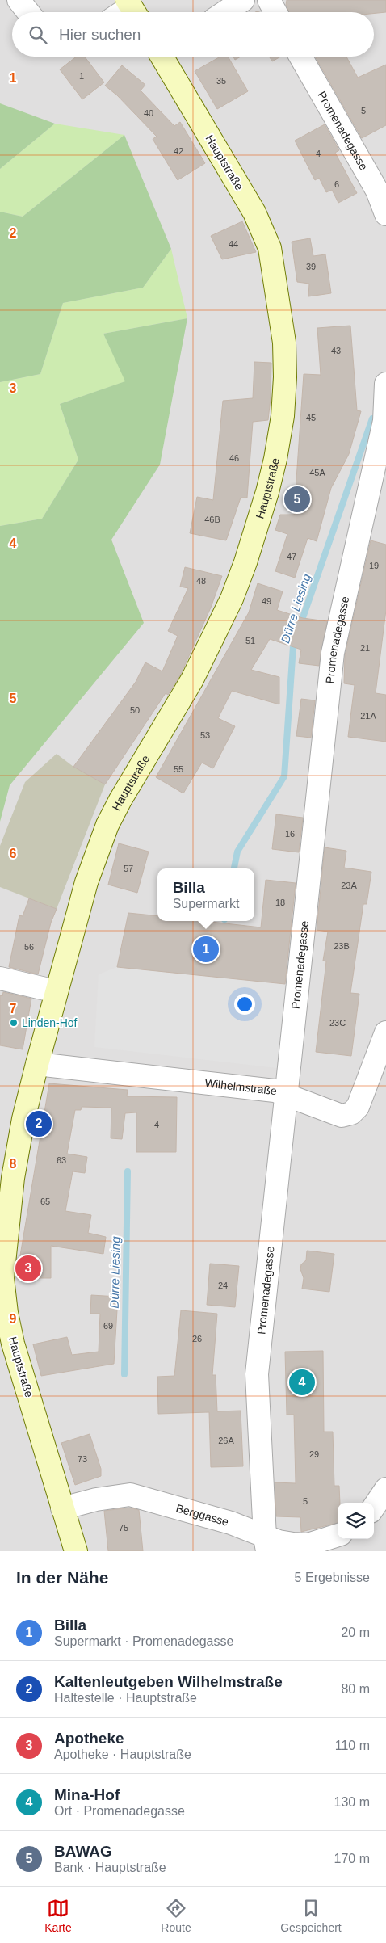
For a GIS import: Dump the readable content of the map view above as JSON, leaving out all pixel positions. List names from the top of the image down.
{
  "streets": {
    "main road": ["Hauptstraße"],
    "street": ["Promenadegasse", "Wilhelmstraße", "Berggasse"]
  },
  "crossings": [
    ["Promenadegasse", "Wilhelmstraße"],
    ["Promenadegasse", "Berggasse"],
    ["Hauptstraße", "Wilhelmstraße"],
    ["Hauptstraße", "Berggasse"]
  ],
  "water": ["Dürre Liesing"],
  "places": ["Linden-Hof"],
  "house_numbers": [
    "1",
    "35",
    "5",
    "40",
    "42",
    "4",
    "6",
    "44",
    "39",
    "43",
    "45",
    "46",
    "45A",
    "46B",
    "47",
    "19",
    "48",
    "49",
    "51",
    "21",
    "50",
    "21A",
    "53",
    "55",
    "16",
    "57",
    "23A",
    "18",
    "23B",
    "56",
    "23C",
    "4",
    "63",
    "65",
    "24",
    "69",
    "26",
    "26A",
    "29",
    "73",
    "5",
    "75"
  ],
  "page": {
    "search": "Hier suchen",
    "pins": [
      "5",
      "1",
      "2",
      "3",
      "4"
    ],
    "popup": ["Billa", "Supermarkt"],
    "heading": ["In der Nähe", "5 Ergebnisse"],
    "list": [
      {
        "mark": "1",
        "name": "Billa",
        "note": "Supermarkt · Promenadegasse",
        "value": "20 m"
      },
      {
        "mark": "2",
        "name": "Kaltenleutgeben Wilhelmstraße",
        "note": "Haltestelle · Hauptstraße",
        "value": "80 m"
      },
      {
        "mark": "3",
        "name": "Apotheke",
        "note": "Apotheke · Hauptstraße",
        "value": "110 m"
      },
      {
        "mark": "4",
        "name": "Mina-Hof",
        "note": "Ort · Promenadegasse",
        "value": "130 m"
      },
      {
        "mark": "5",
        "name": "BAWAG",
        "note": "Bank · Hauptstraße",
        "value": "170 m"
      }
    ],
    "nav": ["Karte", "Route", "Gespeichert"]
  },
  "grid": {
    "rows": [
      "1",
      "2",
      "3",
      "4",
      "5",
      "6",
      "7",
      "8",
      "9"
    ]
  }
}
